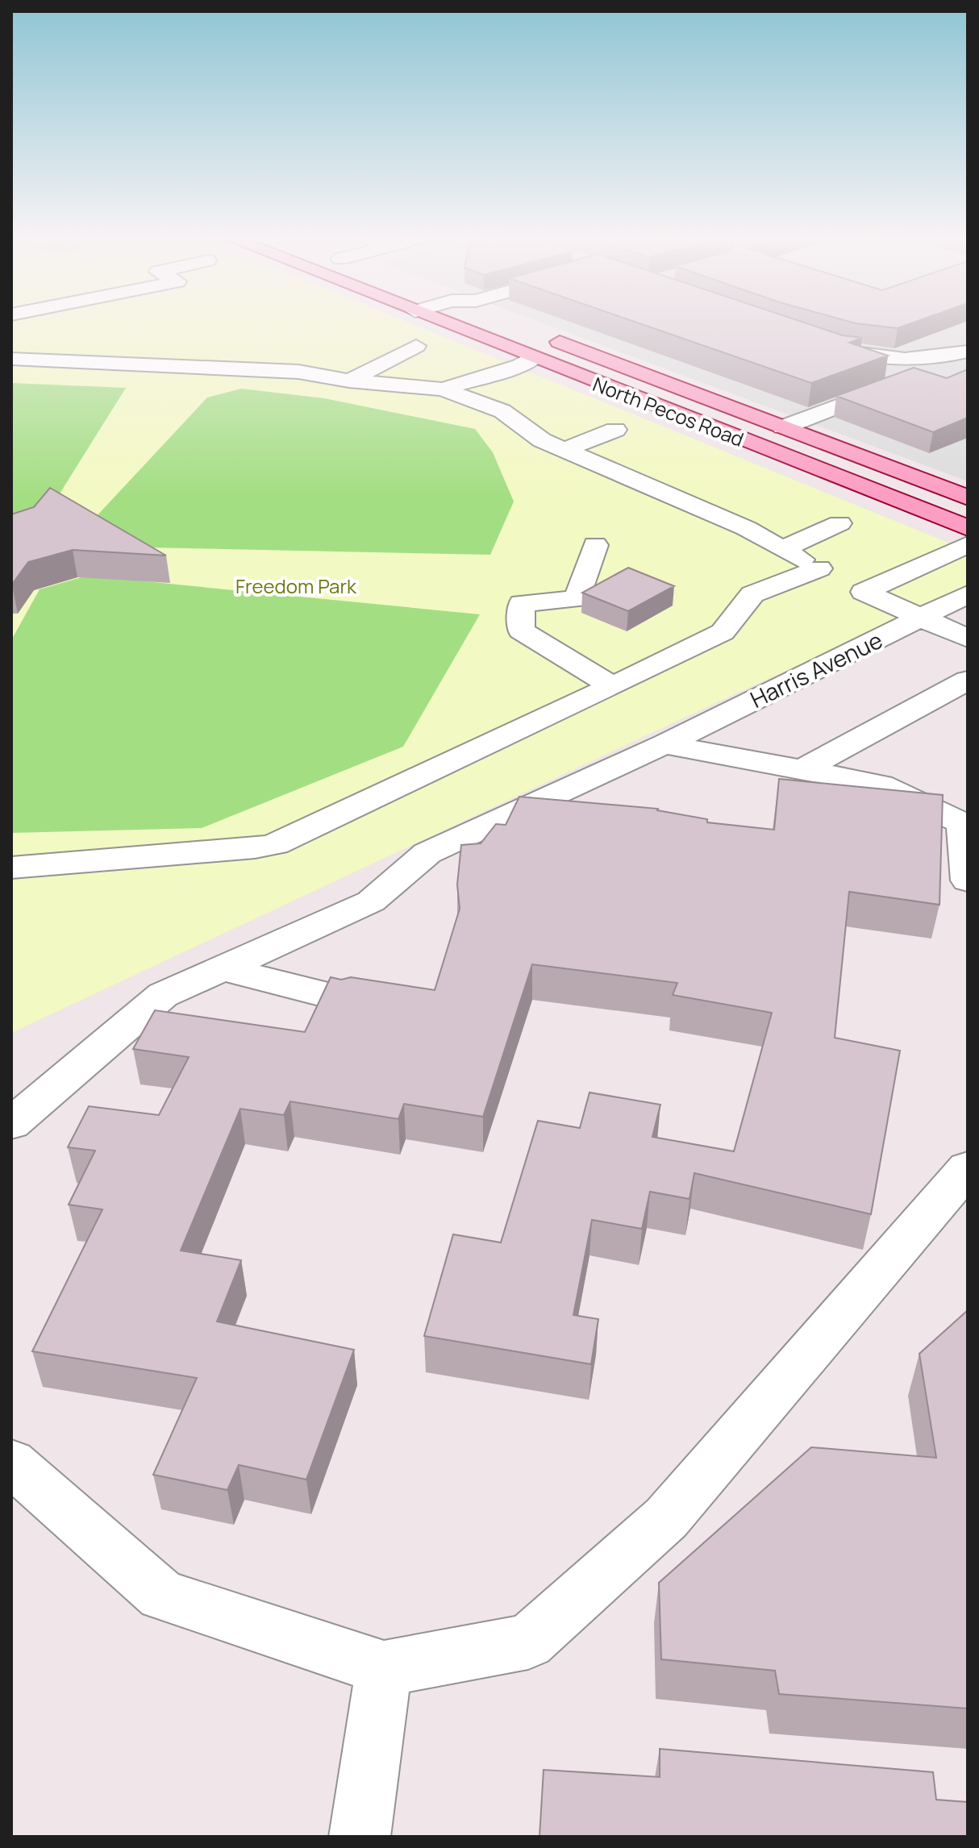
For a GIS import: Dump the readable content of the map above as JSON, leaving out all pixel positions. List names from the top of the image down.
{
  "streets": {
    "main road": ["North Pecos Road"],
    "street": ["Harris Avenue"]
  },
  "parks": ["Freedom Park"]
}
